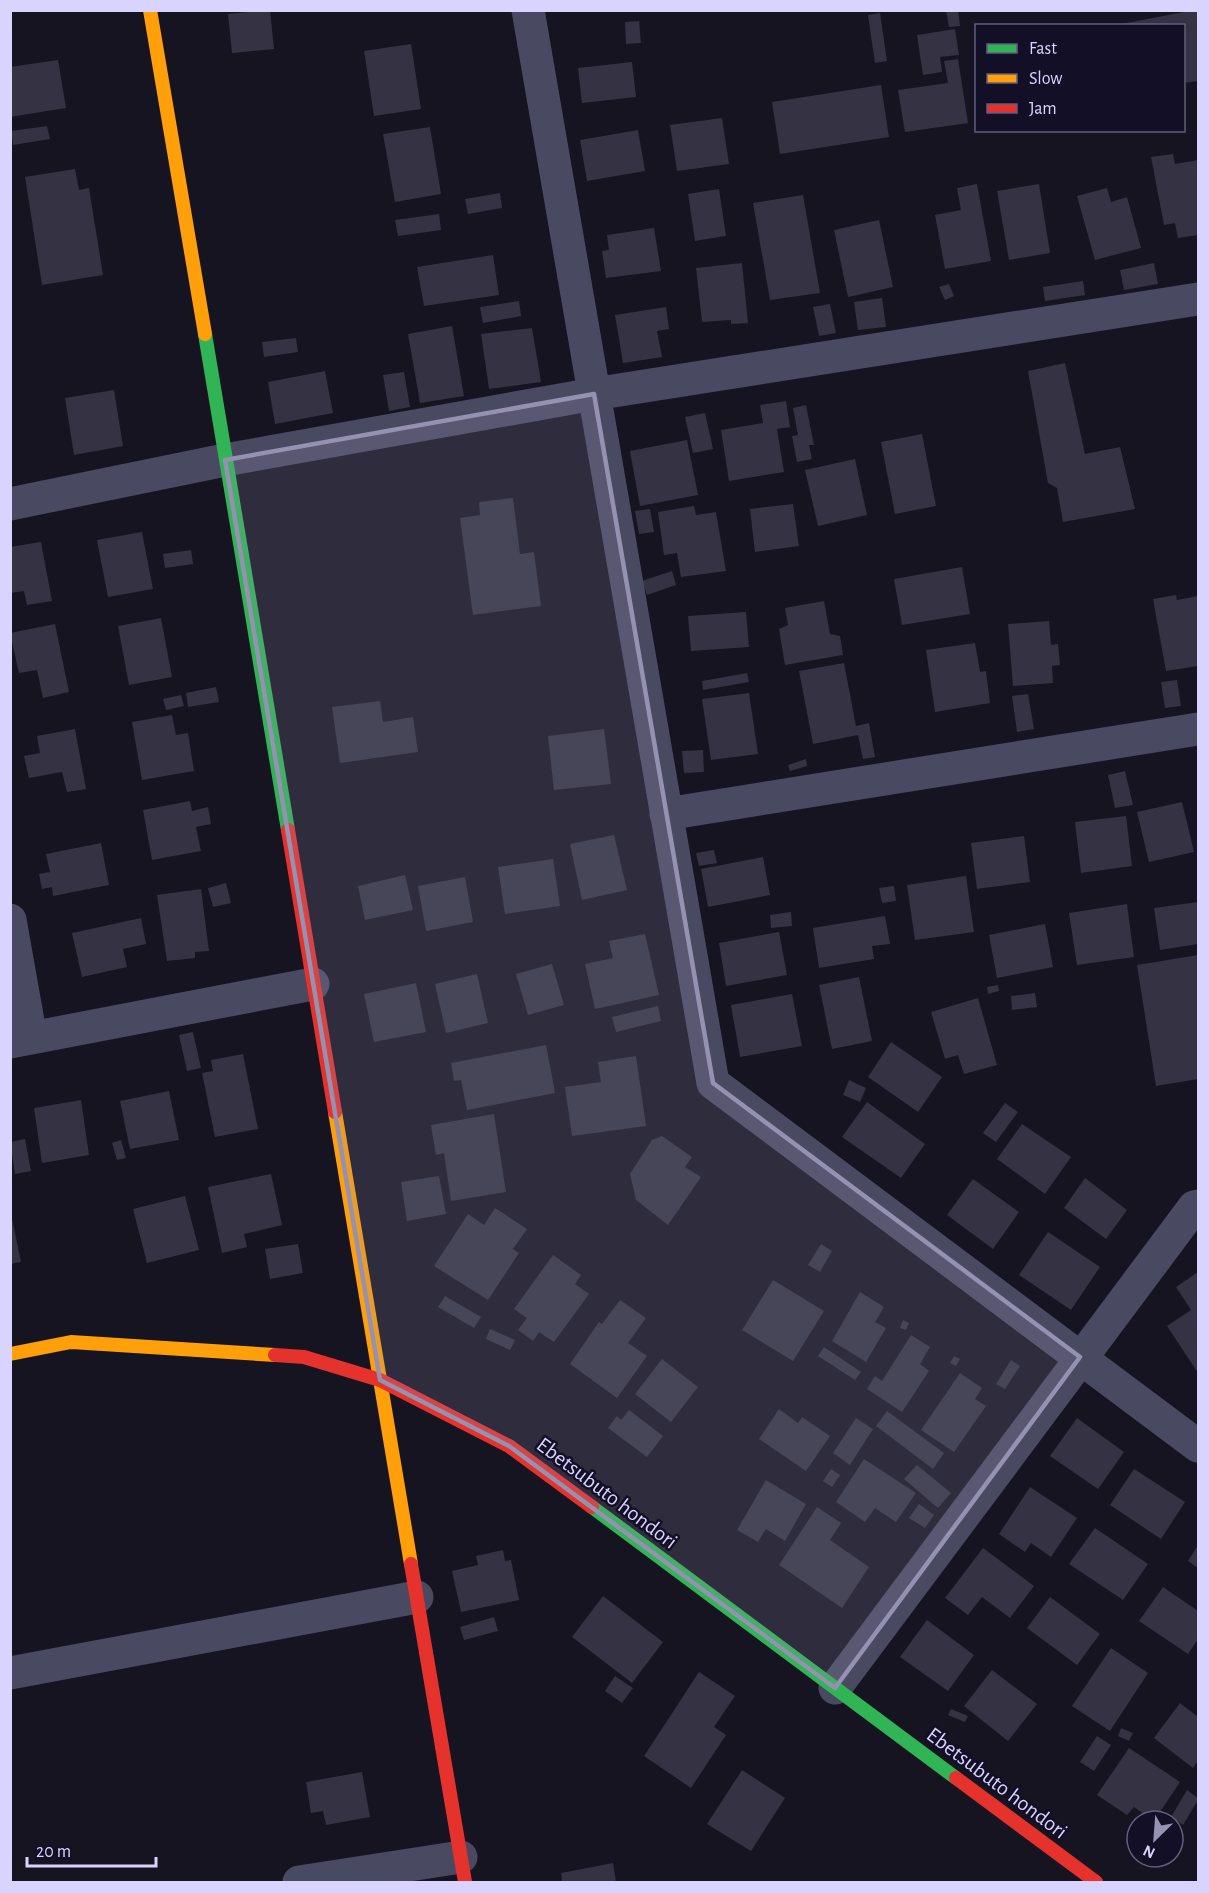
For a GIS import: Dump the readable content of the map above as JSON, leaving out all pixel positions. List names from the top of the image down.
{
  "streets": {
    "street": ["Ebetsubuto hondori"]
  },
  "legend": ["Fast", "Slow", "Jam"],
  "scale_bar": "20 m",
  "north": "bottom left"
}
